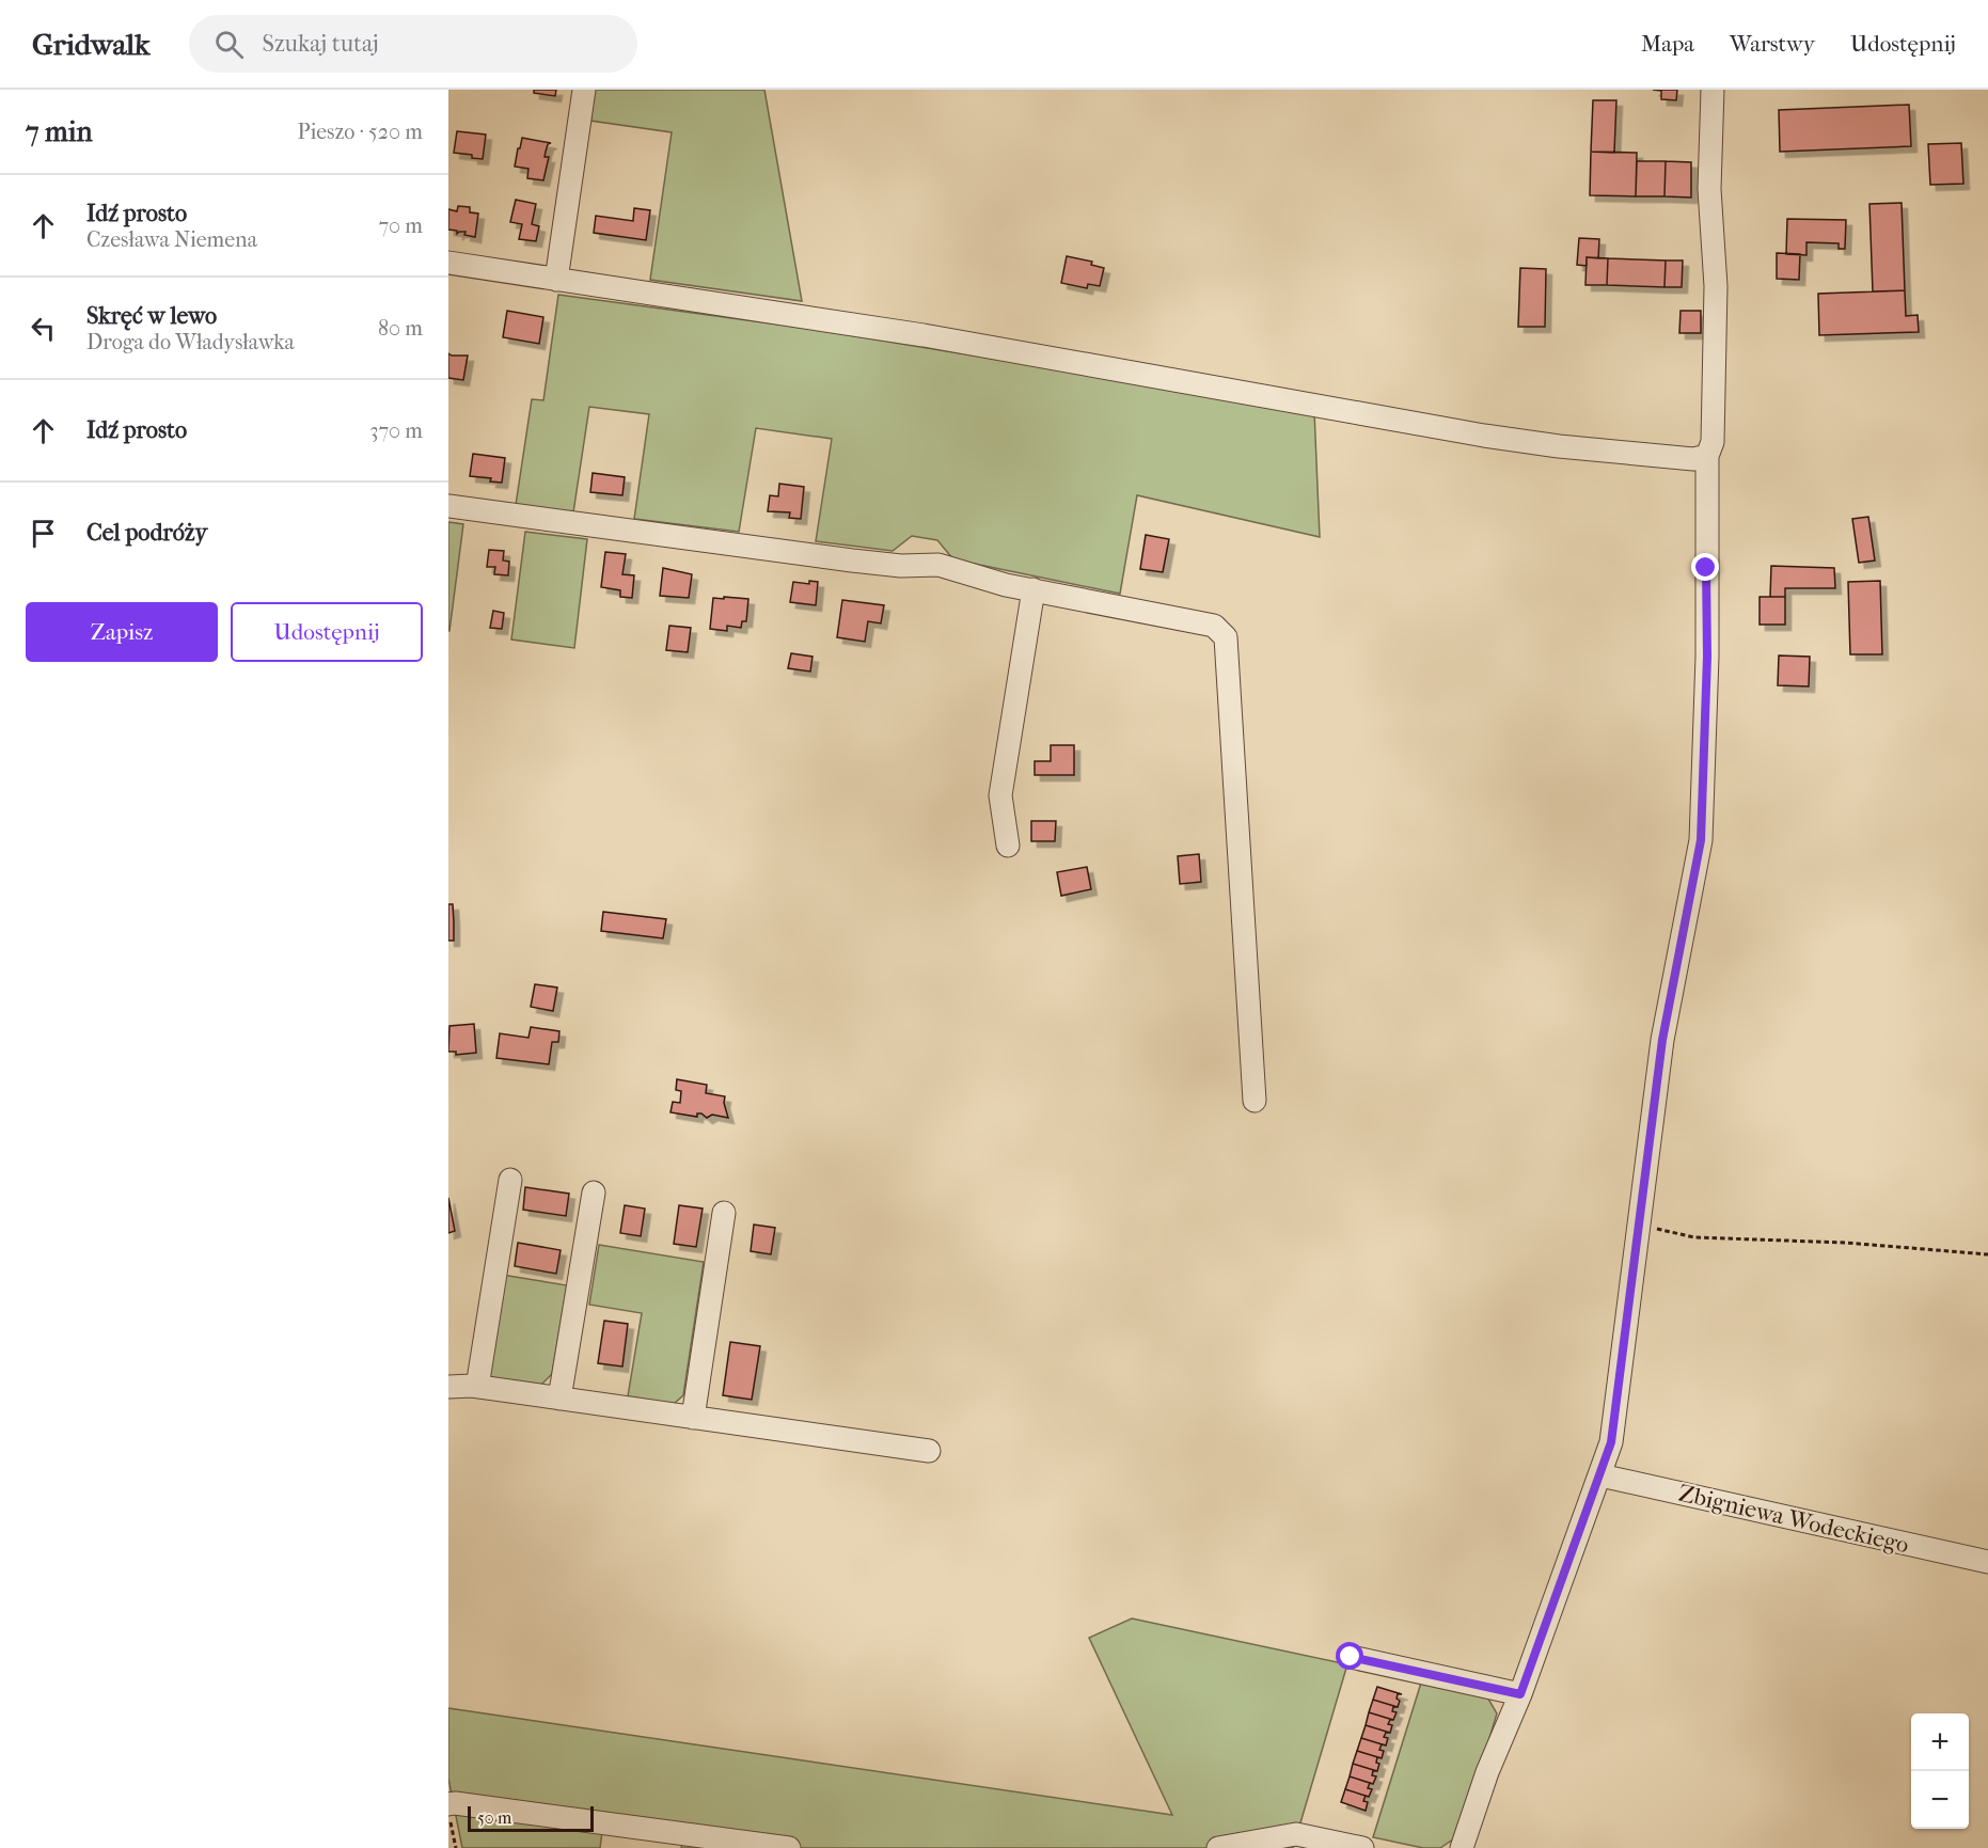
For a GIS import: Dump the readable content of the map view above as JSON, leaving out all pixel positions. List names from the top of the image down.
{
  "streets": {
    "street": ["Zbigniewa Wodeckiego"]
  },
  "scale_bar": "50 m",
  "page": {
    "header": "Gridwalk",
    "search": "Szukaj tutaj",
    "nav": ["Mapa", "Warstwy", "Udostępnij"],
    "heading": ["7 min", "Pieszo · 520 m"],
    "list": [
      ["Idź prosto", "Czesława Niemena", "70 m"],
      ["Skręć w lewo", "Droga do Władysławka", "80 m"],
      ["Idź prosto", "370 m"],
      "Cel podróży"
    ],
    "buttons": ["Zapisz", "Udostępnij"],
    "map_buttons": ["+", "−"],
    "scale": "50 m"
  }
}
